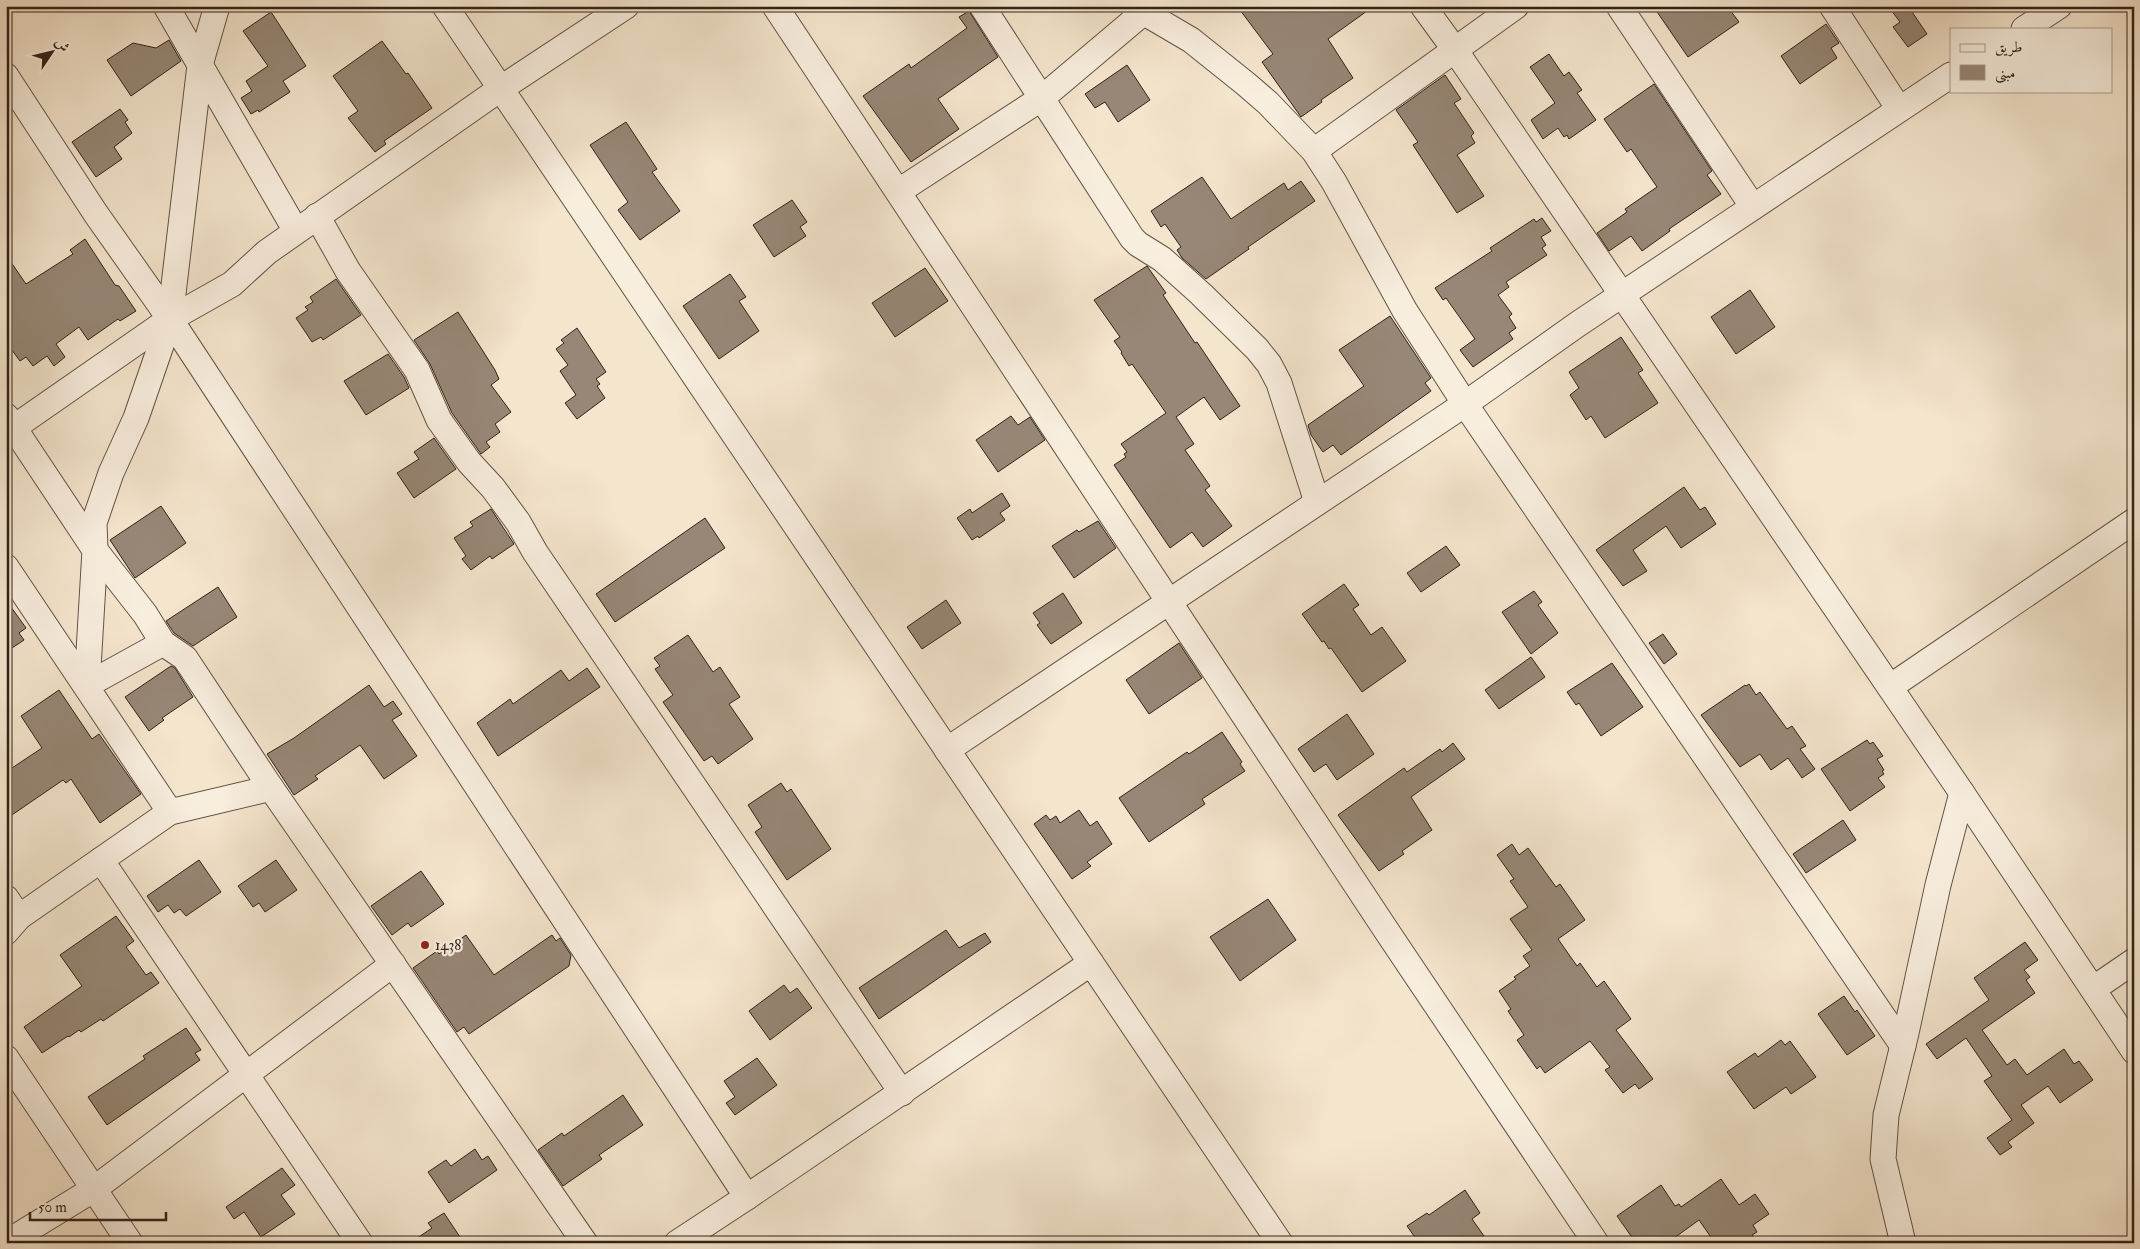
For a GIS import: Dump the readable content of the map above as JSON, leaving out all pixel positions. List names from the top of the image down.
{
  "places": ["1438"],
  "legend": ["طريق", "مبنى"],
  "scale_bar": "50 m",
  "north": "top right"
}
